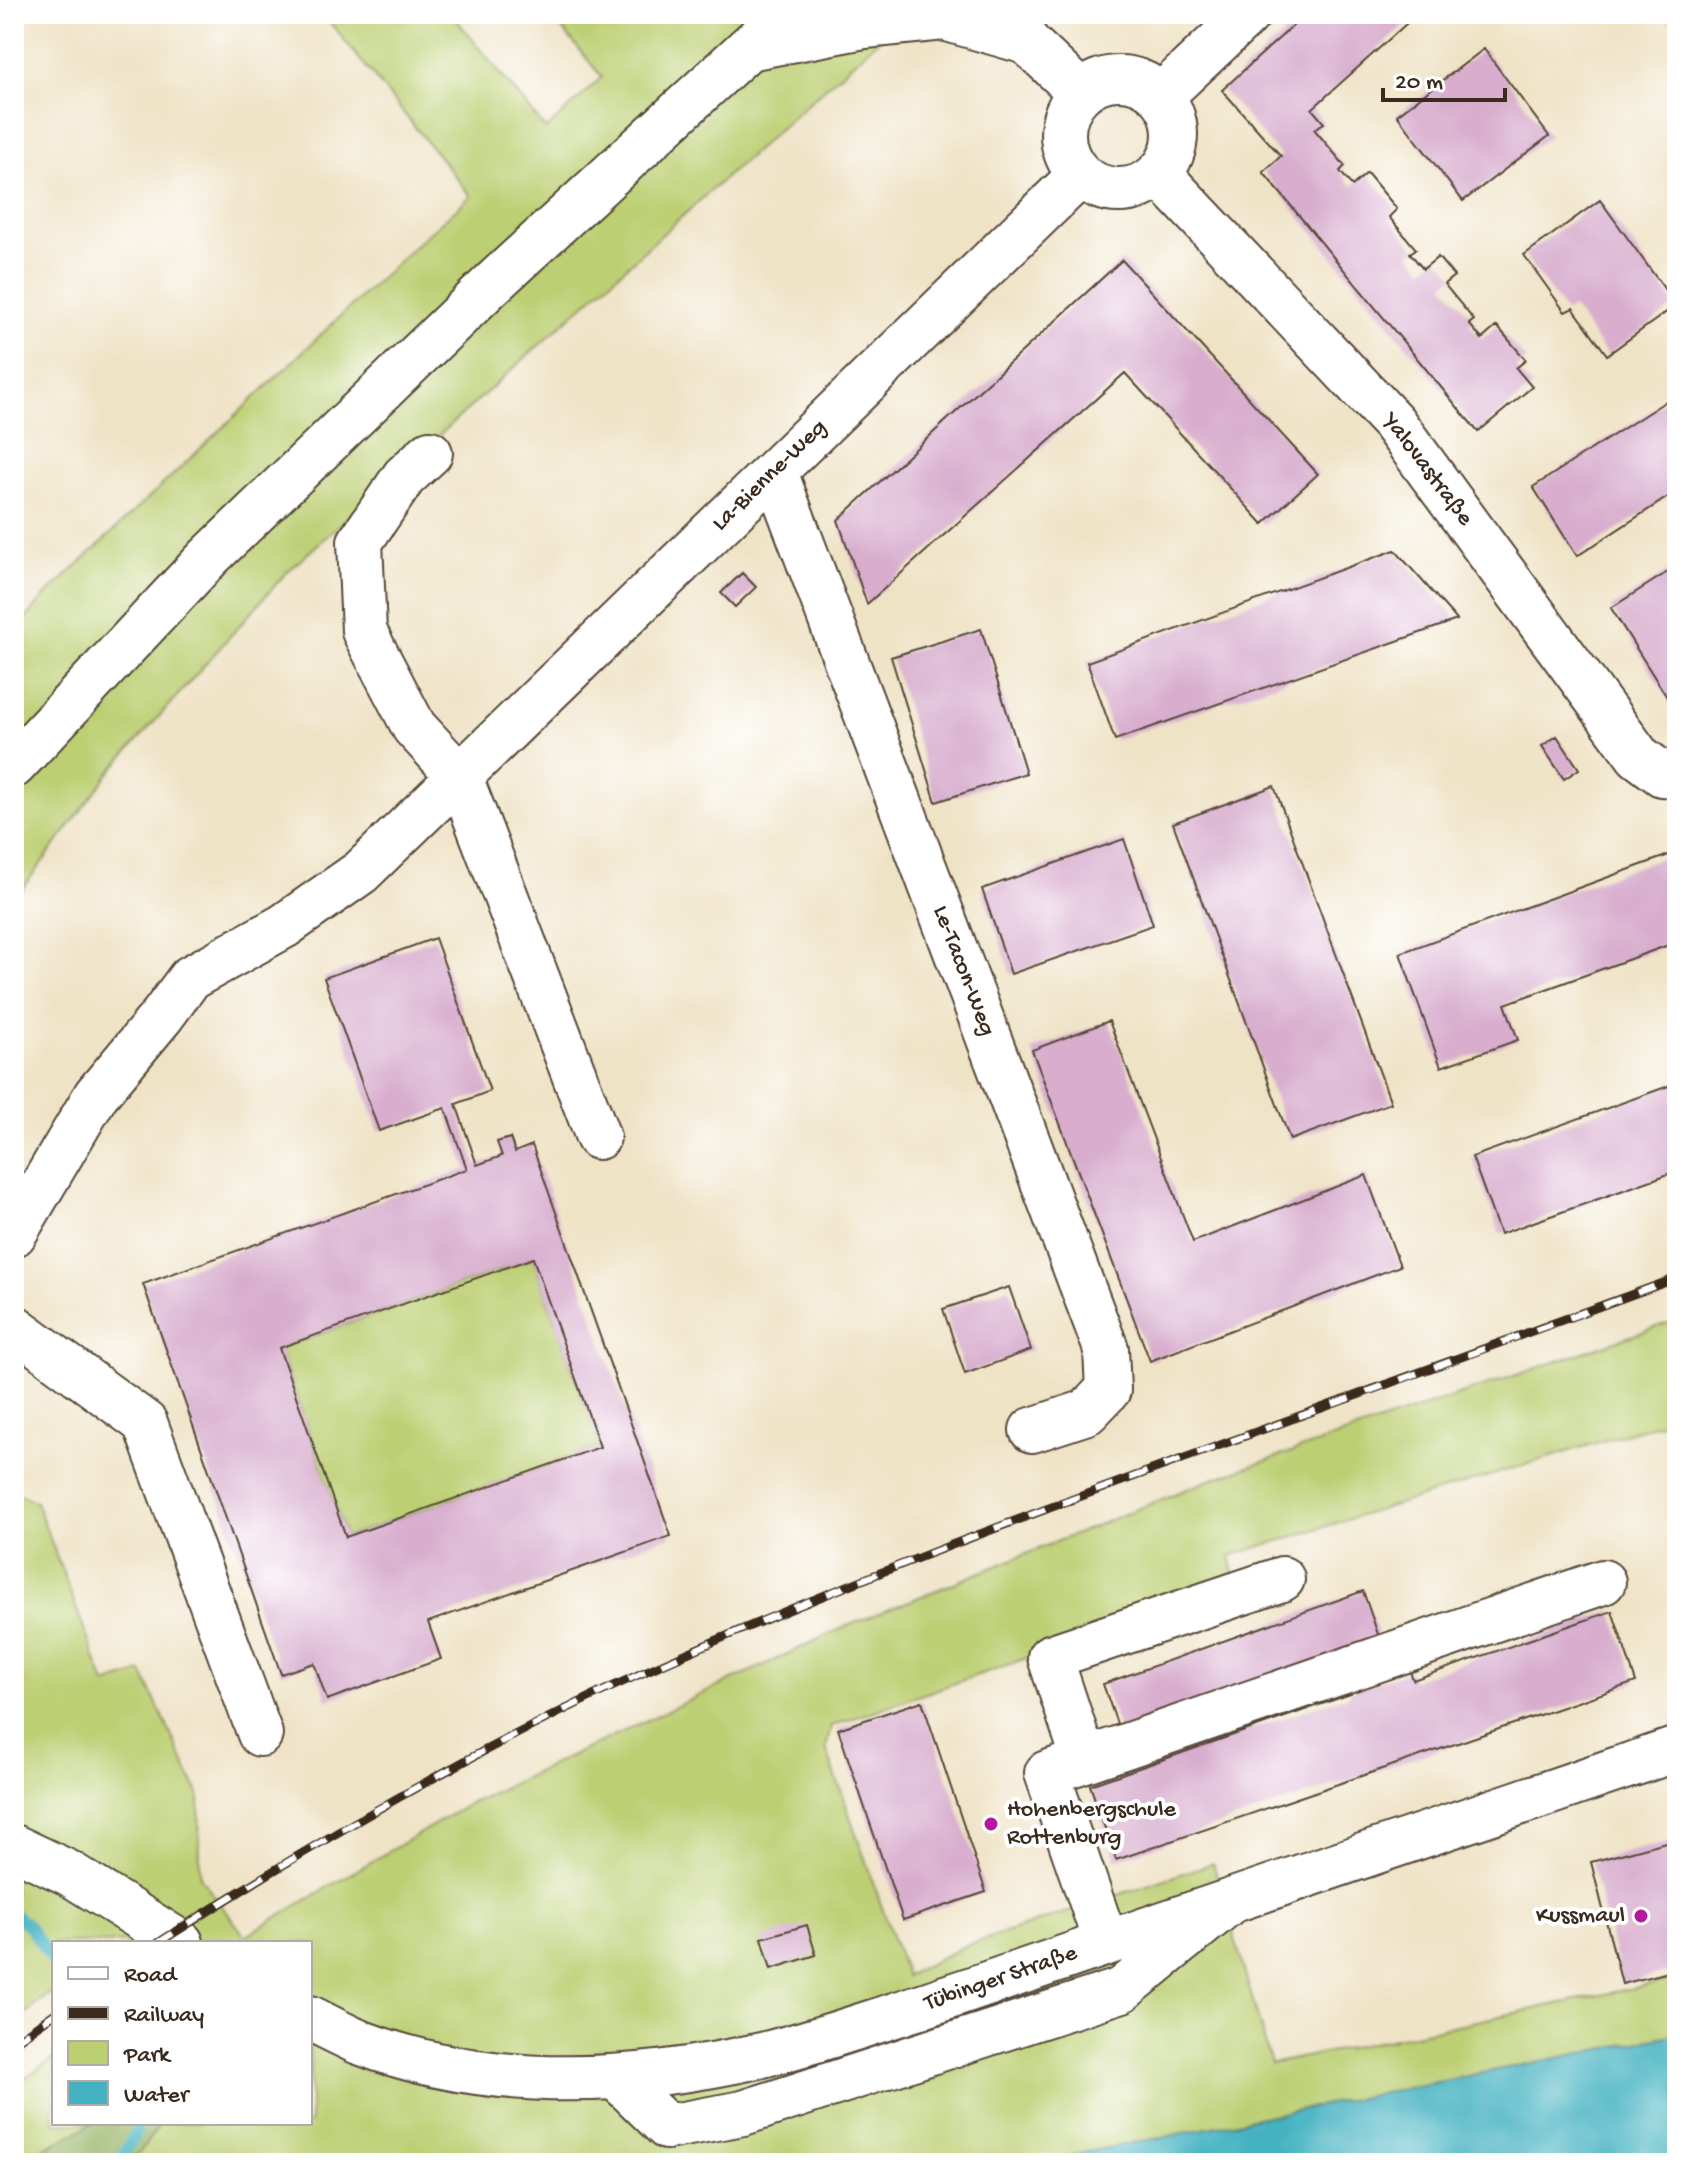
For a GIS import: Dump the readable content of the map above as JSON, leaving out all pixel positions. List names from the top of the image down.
{
  "streets": {
    "main road": [
      "Yalovastraße",
      "La-Bienne-Weg",
      "Le-Tacon-Weg",
      "Tübinger Straße"
    ]
  },
  "crossings": [
    ["Yalovastraße", "La-Bienne-Weg"],
    ["La-Bienne-Weg", "Le-Tacon-Weg"]
  ],
  "places": ["Hohenbergschule Rottenburg", "Kussmaul"],
  "legend": [
    "Road",
    "Railway",
    "Park",
    "Water"
  ],
  "scale_bar": "20 m"
}
